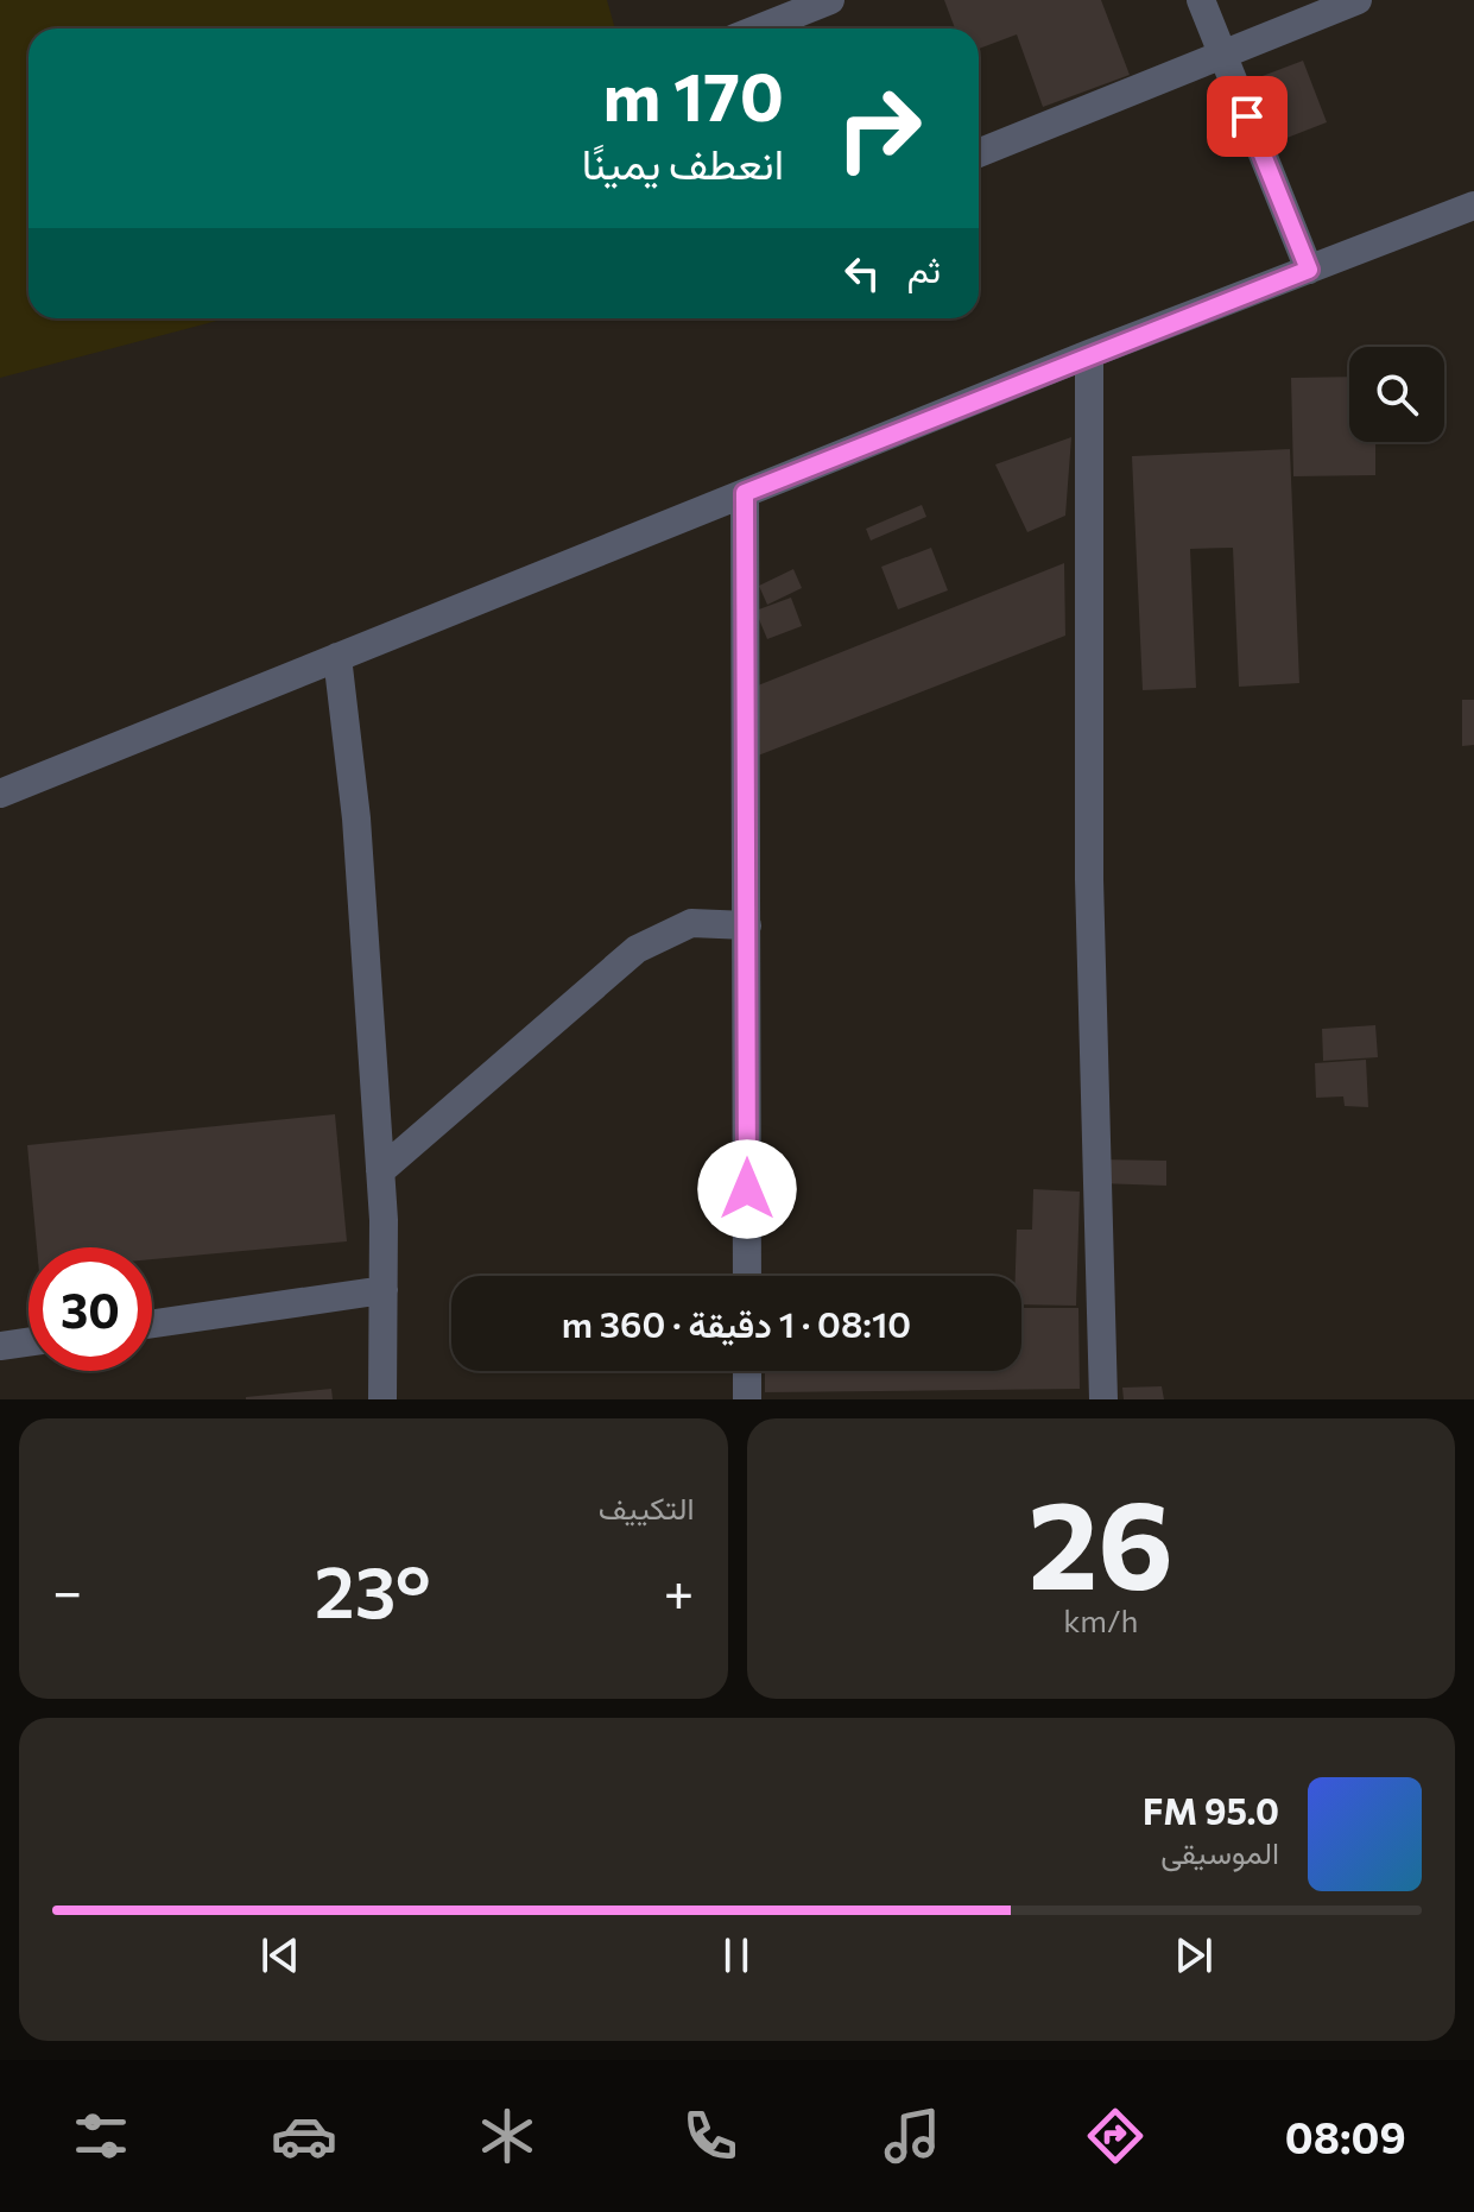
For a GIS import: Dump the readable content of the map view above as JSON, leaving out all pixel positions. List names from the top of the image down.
{
  "page": {
    "turn": ["170 m", "انعطف يمينًا"],
    "then": "ثم",
    "limit": "30",
    "trip": "08:10 · 1 دقيقة · 360 m",
    "tile": [
      ["26", "km/h"],
      "التكييف"
    ],
    "heat": ["−", "23°", "+"],
    "song": ["95.0 FM", "الموسيقى"],
    "tabs": "08:09"
  }
}
